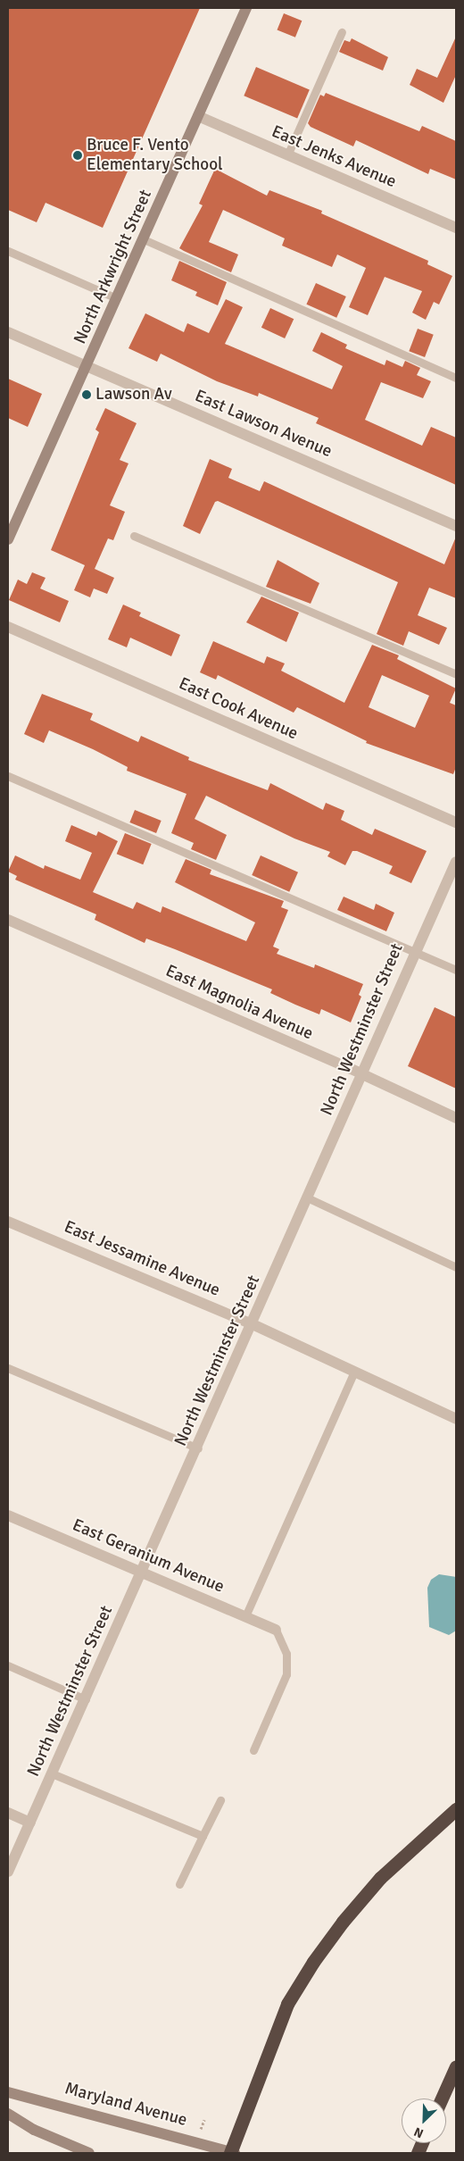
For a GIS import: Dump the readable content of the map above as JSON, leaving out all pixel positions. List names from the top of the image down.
{
  "streets": {
    "street": [
      "East Jenks Avenue",
      "North Arkwright Street",
      "East Lawson Avenue",
      "East Cook Avenue",
      "East Magnolia Avenue",
      "North Westminster Street",
      "East Jessamine Avenue",
      "East Geranium Avenue",
      "Maryland Avenue"
    ]
  },
  "crossings": [
    ["East Jenks Avenue", "North Arkwright Street"],
    ["North Arkwright Street", "East Lawson Avenue"],
    ["East Magnolia Avenue", "North Westminster Street"],
    ["North Westminster Street", "East Jessamine Avenue"],
    ["North Westminster Street", "East Geranium Avenue"]
  ],
  "places": ["Bruce F. Vento Elementary School", "Lawson Av"],
  "north": "bottom left"
}
